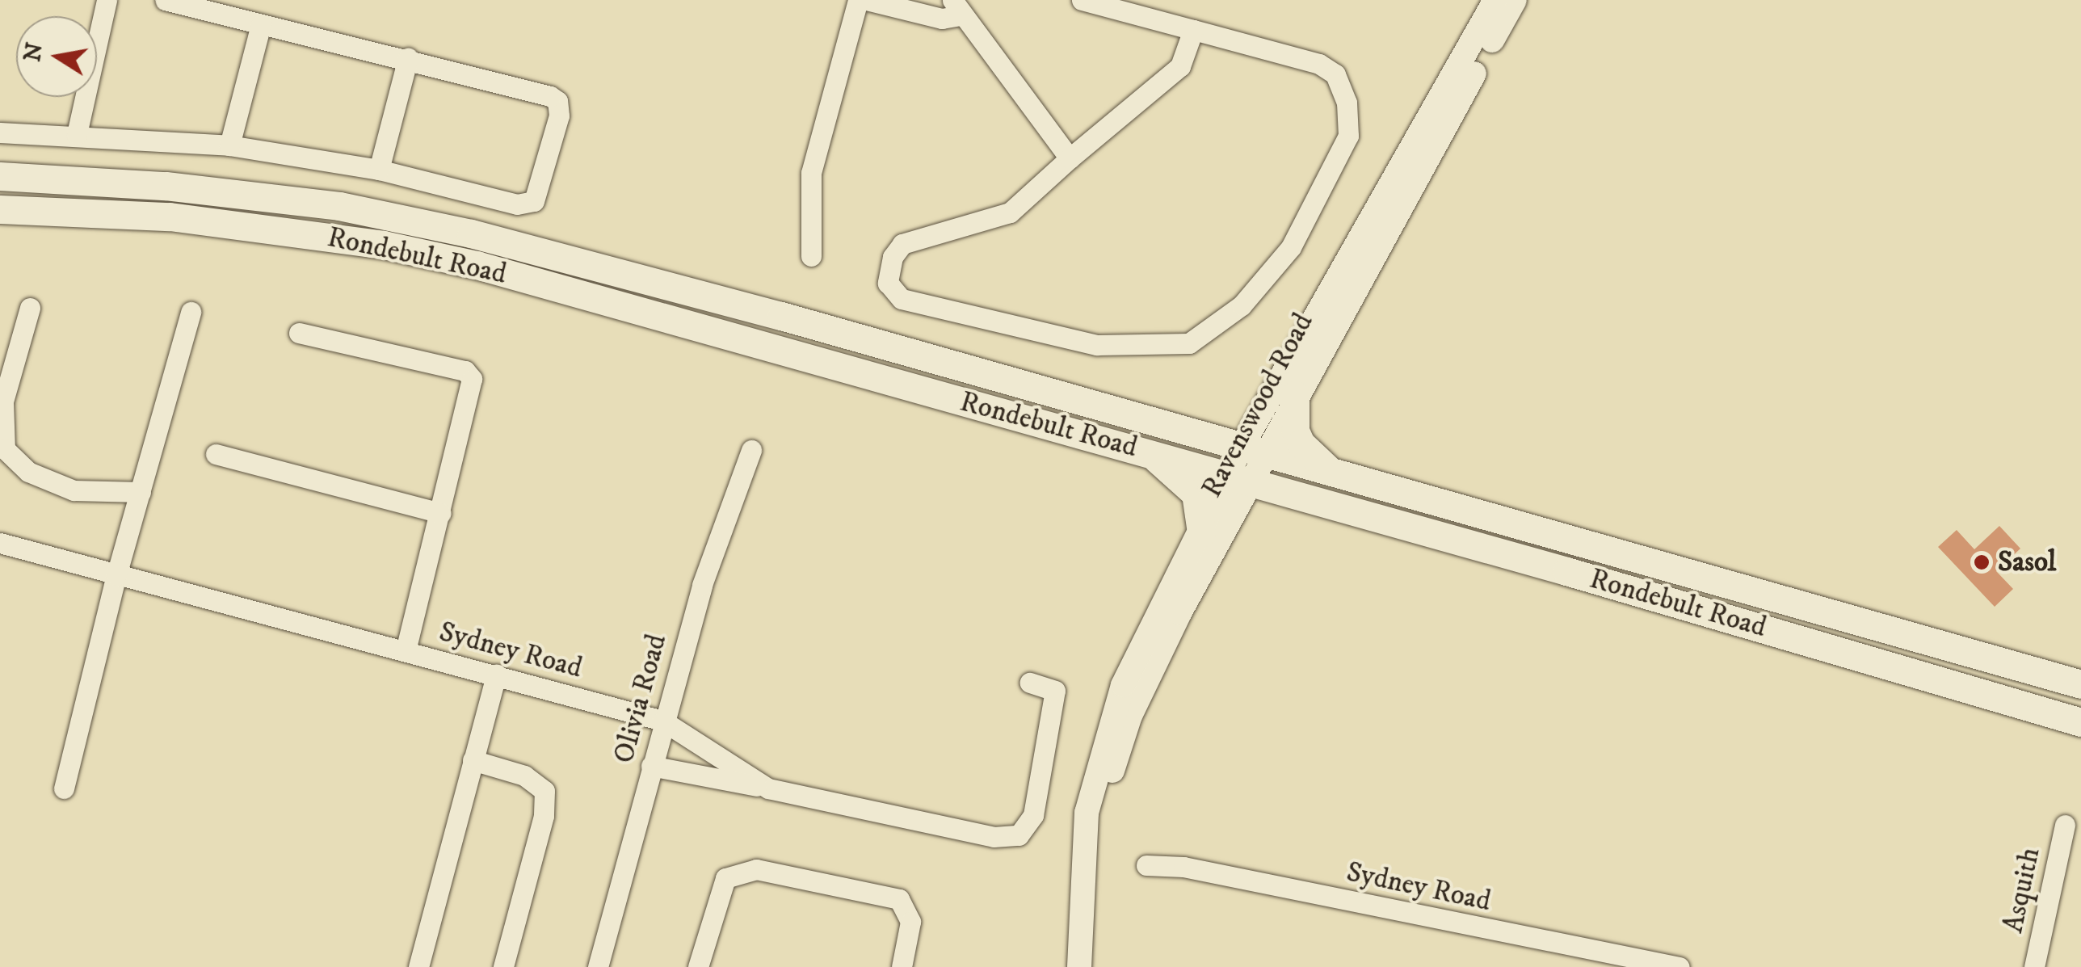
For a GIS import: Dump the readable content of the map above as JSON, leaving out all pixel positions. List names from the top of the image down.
{
  "streets": {
    "main road": ["Rondebult Road"],
    "street": [
      "Ravenswood Road",
      "Sydney Road",
      "Olivia Road",
      "Asquith"
    ]
  },
  "crossings": [
    ["Rondebult Road", "Ravenswood Road"],
    ["Sydney Road", "Olivia Road"]
  ],
  "places": ["Sasol"],
  "north": "left"
}
